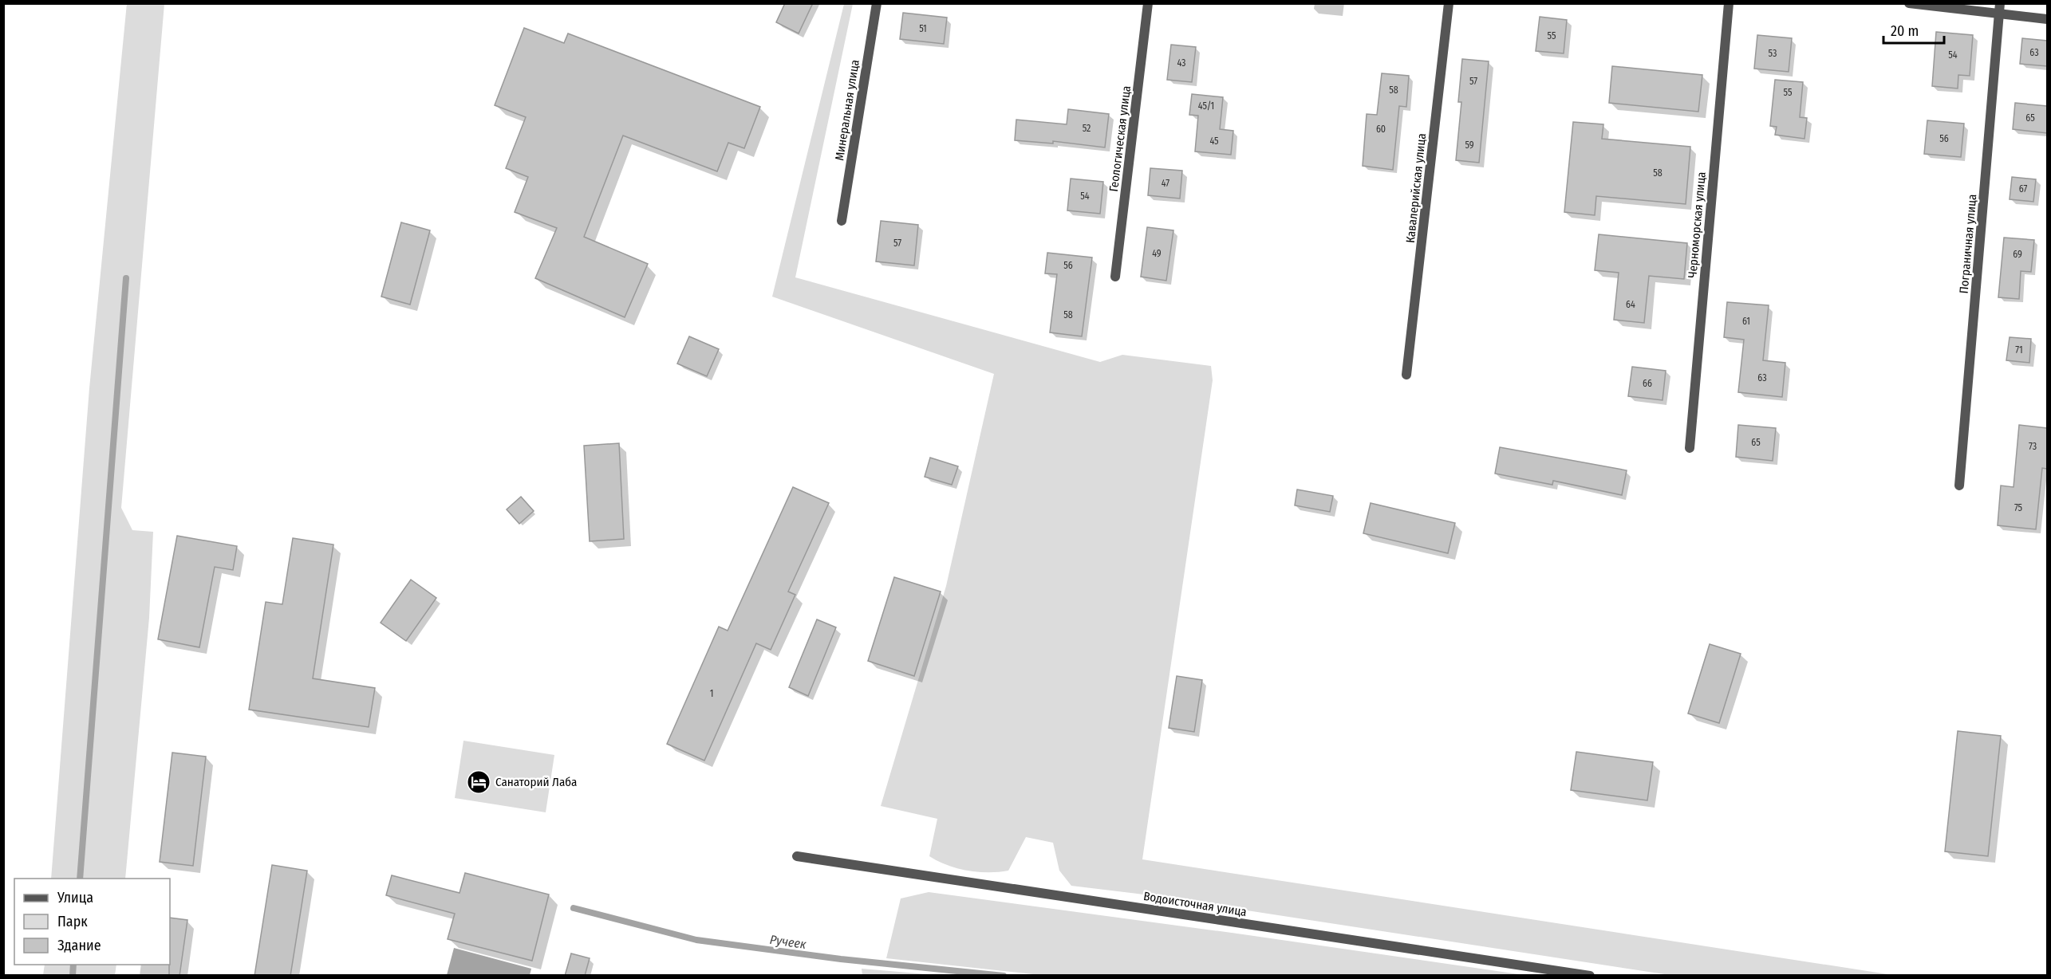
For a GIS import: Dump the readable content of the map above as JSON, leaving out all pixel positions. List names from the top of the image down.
{
  "streets": {
    "street": [
      "Минеральная улица",
      "Геологическая улица",
      "Кавалерийская улица",
      "Черноморская улица",
      "Пограничная улица",
      "Водоисточная улица"
    ]
  },
  "water": ["Ручеек"],
  "places": {
    "hotel": ["Санаторий Лаба"]
  },
  "house_numbers": [
    "51",
    "55",
    "63",
    "53",
    "54",
    "43",
    "57",
    "58",
    "55",
    "45/1",
    "65",
    "52",
    "60",
    "56",
    "45",
    "59",
    "58",
    "47",
    "67",
    "54",
    "57",
    "49",
    "69",
    "56",
    "64",
    "58",
    "61",
    "71",
    "63",
    "66",
    "65",
    "73",
    "75",
    "1"
  ],
  "legend": ["Улица", "Парк", "Здание"],
  "scale_bar": "20 m"
}
